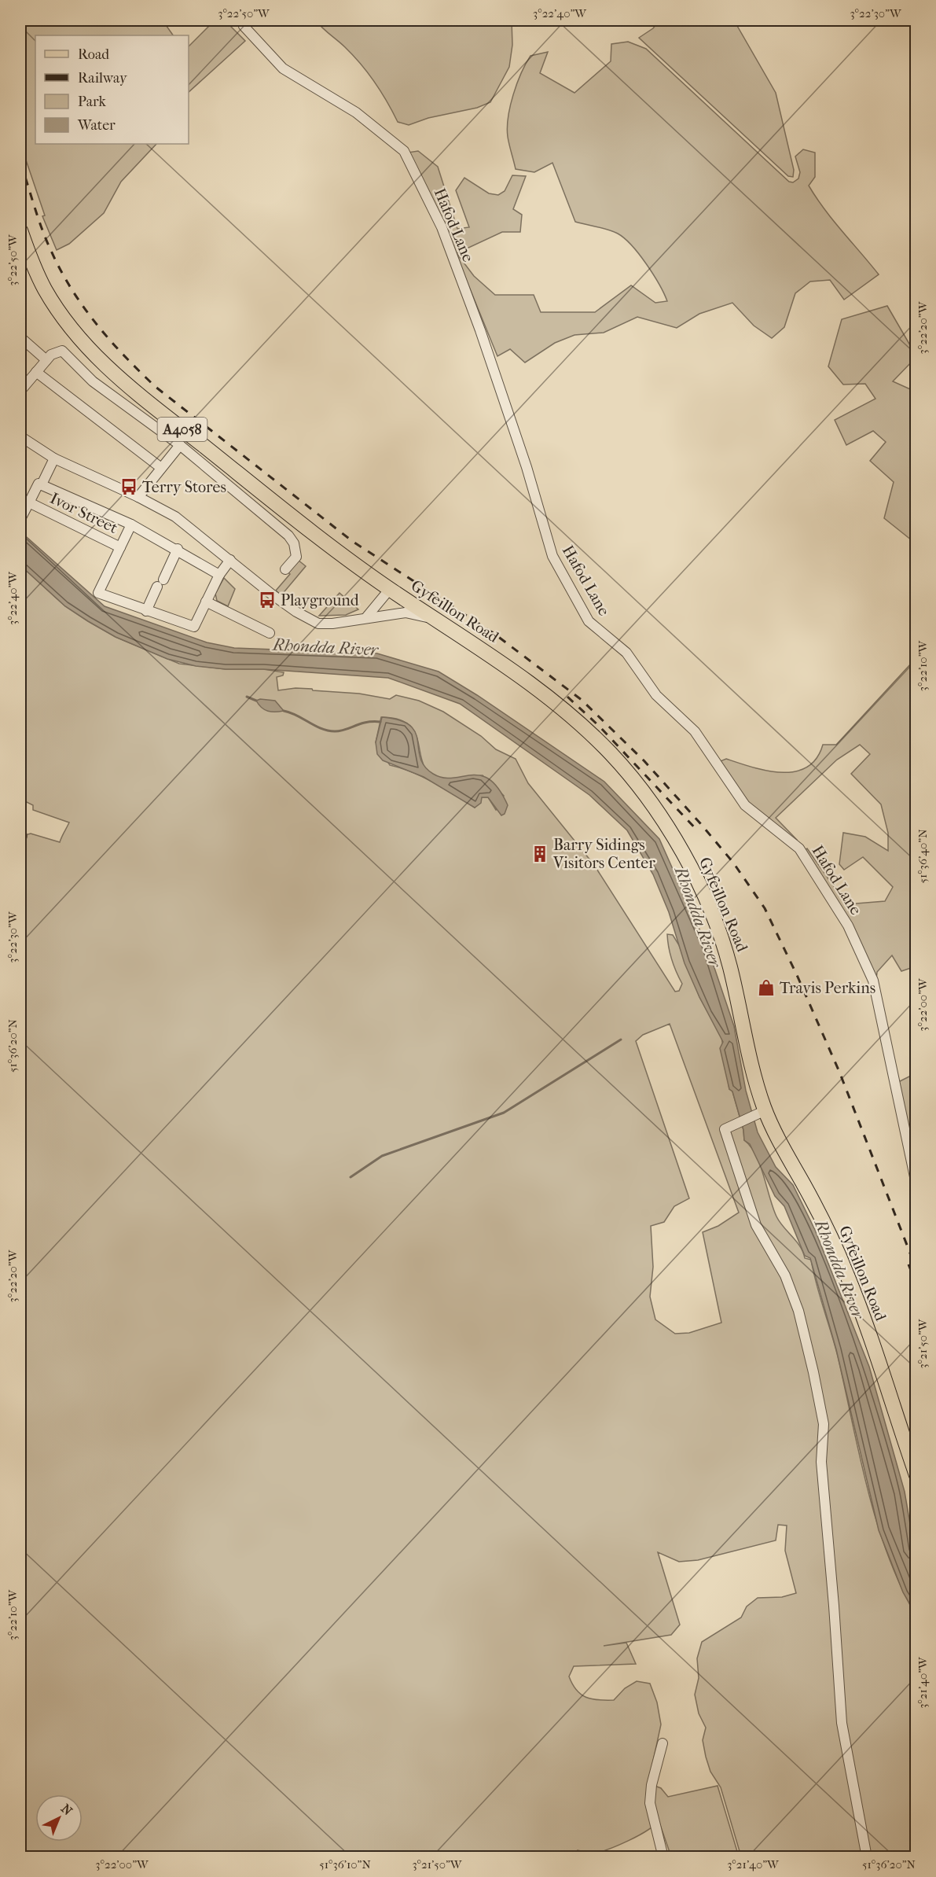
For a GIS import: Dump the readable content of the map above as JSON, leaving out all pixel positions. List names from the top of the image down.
{
  "streets": {
    "main road": ["A4058", "Gyfeillon Road"],
    "street": ["Hafod Lane", "Ivor Street"]
  },
  "crossings": [
    ["A4058", "Gyfeillon Road"]
  ],
  "water": ["Rhondda River"],
  "places": {
    "bus stop": ["Terry Stores", "Playground"],
    "building": ["Barry Sidings Visitors Center"],
    "shop": ["Travis Perkins"]
  },
  "legend": [
    "Road",
    "Railway",
    "Park",
    "Water"
  ],
  "north": "top right",
  "coordinates": [
    "3°22'50\"W",
    "3°22'40\"W",
    "3°22'30\"W",
    "3°22'20\"W",
    "3°22'10\"W",
    "51°36'40\"N",
    "3°22'00\"W",
    "51°36'20\"N",
    "3°21'50\"W",
    "3°21'40\"W",
    "51°36'10\"N"
  ]
}
